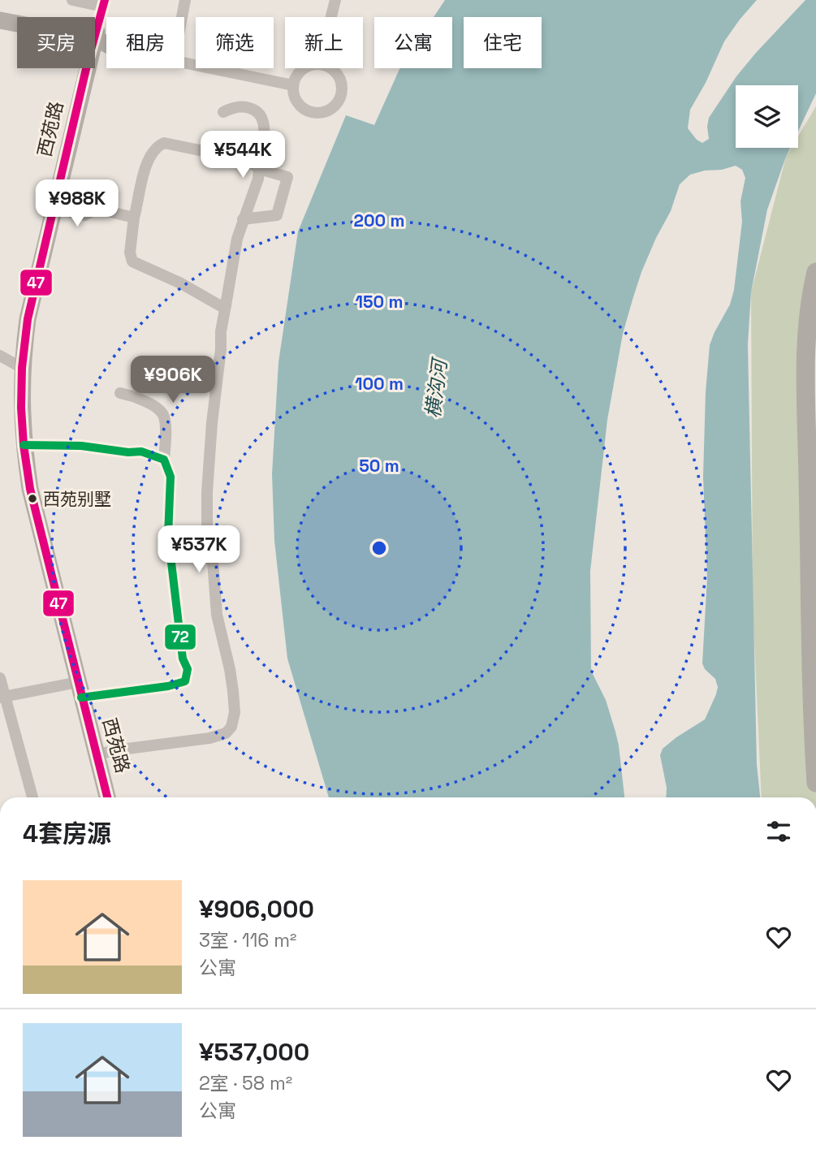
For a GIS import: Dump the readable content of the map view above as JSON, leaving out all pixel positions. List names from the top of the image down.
{
  "streets": {
    "main road": ["西苑路"]
  },
  "water": ["横沟河"],
  "places": ["西苑别墅"],
  "lines": ["transit line 47", "transit line 72"],
  "page": {
    "chip": [
      "买房",
      "租房",
      "筛选",
      "新上",
      "公寓",
      "住宅"
    ],
    "price": [
      "¥544K",
      "¥988K",
      "¥906K",
      "¥537K"
    ],
    "heading": "4套房源",
    "list": [
      {
        "name": "¥906,000",
        "note": "3室 · 116 m² · 公寓"
      },
      {
        "name": "¥537,000",
        "note": "2室 · 58 m² · 公寓"
      }
    ]
  },
  "rings": [
    "200 m",
    "150 m",
    "100 m",
    "50 m"
  ]
}
